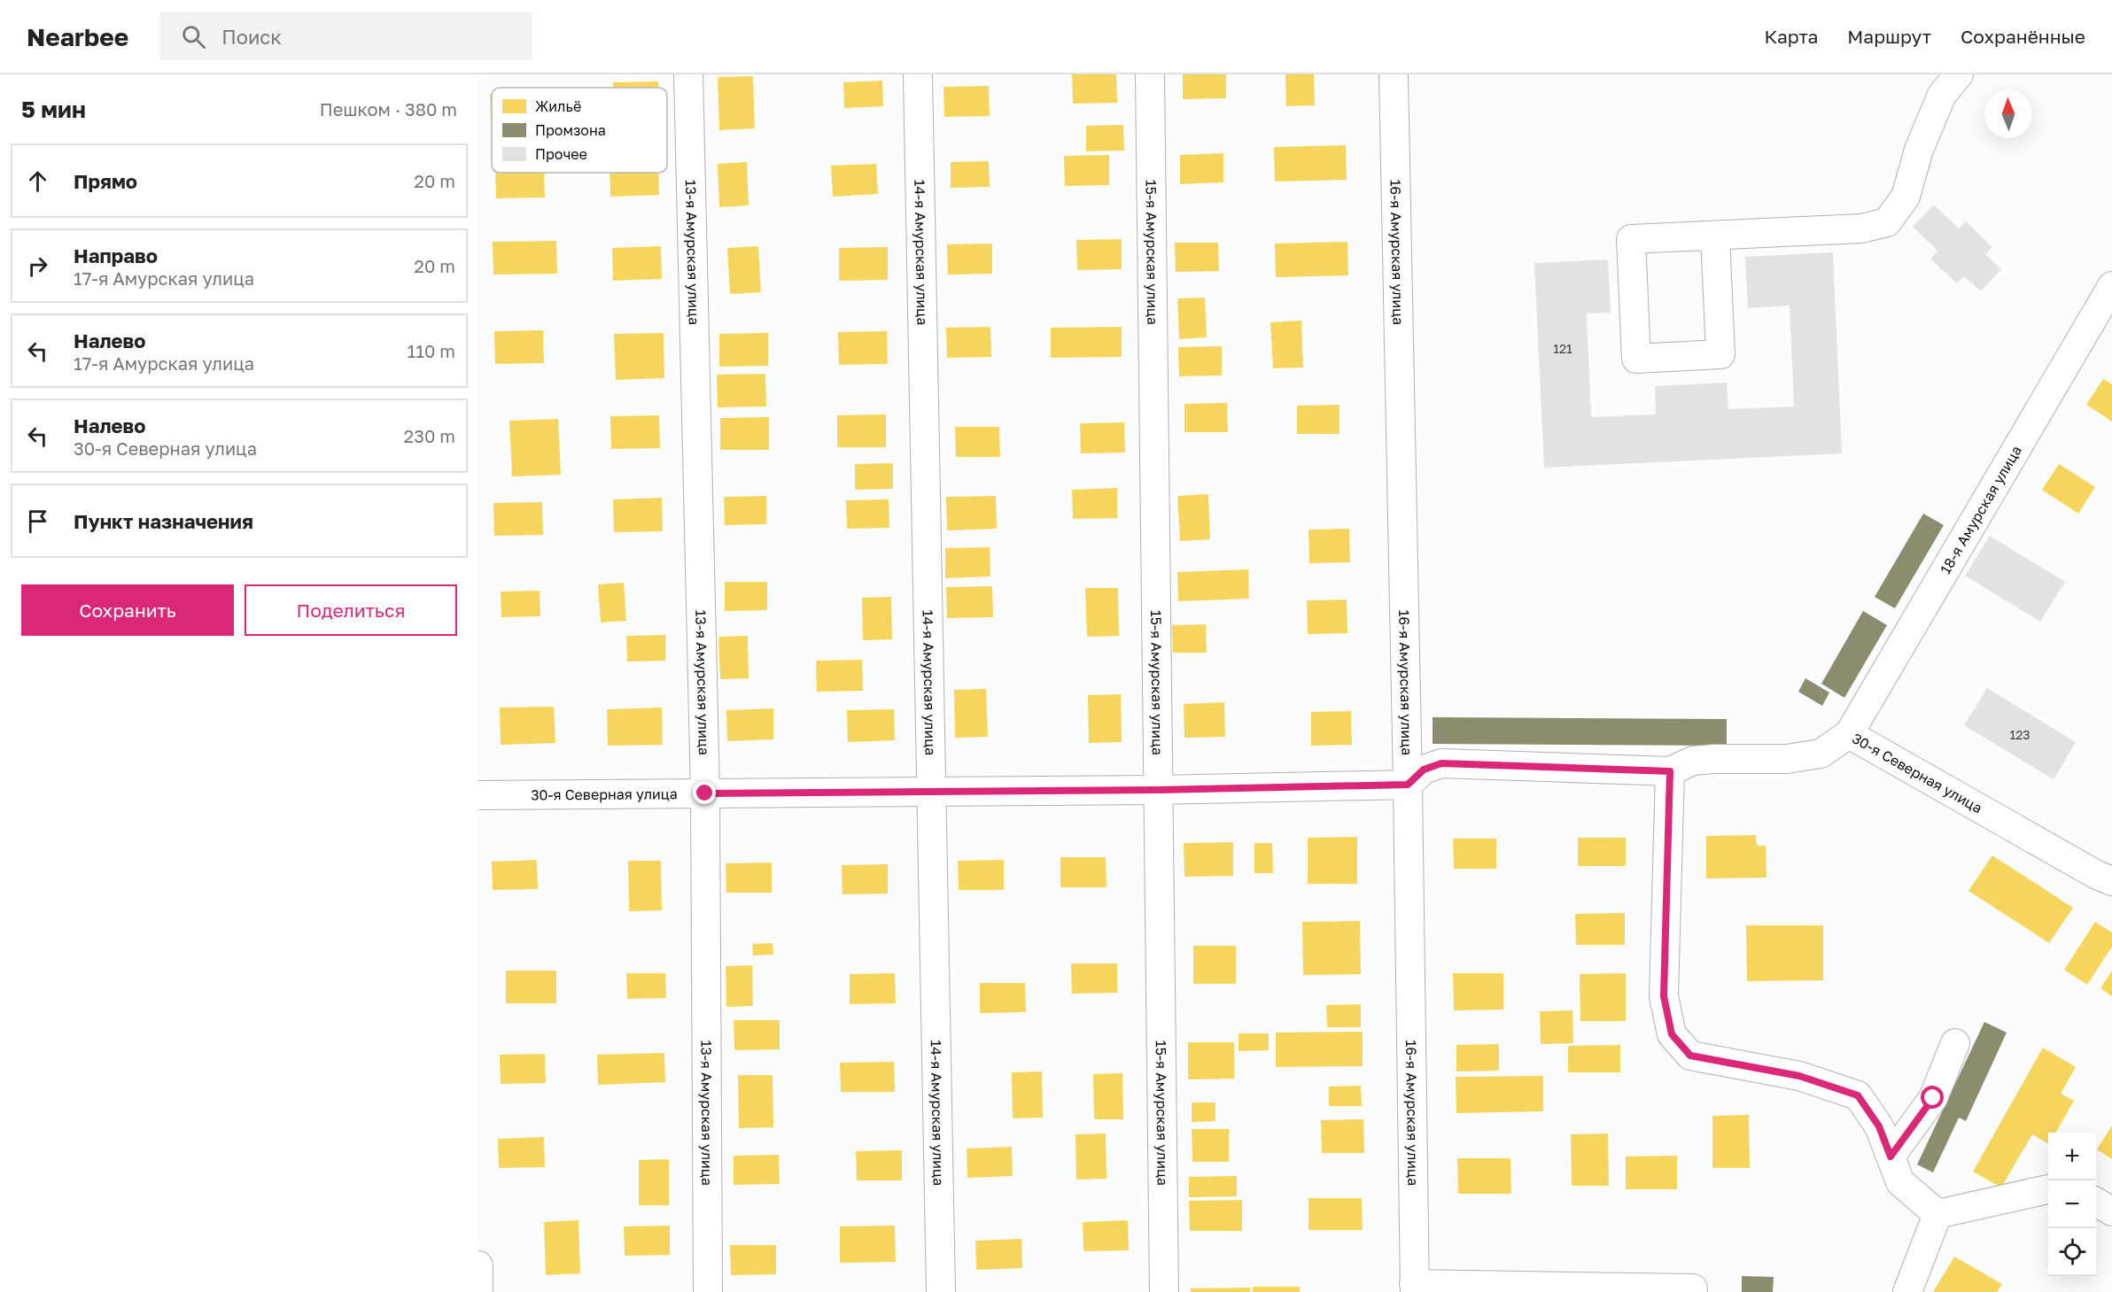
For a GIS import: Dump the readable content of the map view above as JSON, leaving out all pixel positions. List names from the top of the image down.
{
  "streets": {
    "street": [
      "13-я Амурская улица",
      "14-я Амурская улица",
      "15-я Амурская улица",
      "16-я Амурская улица",
      "18-я Амурская улица",
      "30-я Северная улица"
    ]
  },
  "crossings": [
    ["13-я Амурская улица", "30-я Северная улица"],
    ["14-я Амурская улица", "30-я Северная улица"],
    ["15-я Амурская улица", "30-я Северная улица"],
    ["16-я Амурская улица", "30-я Северная улица"],
    ["18-я Амурская улица", "30-я Северная улица"]
  ],
  "house_numbers": ["121", "123"],
  "legend": ["Жильё", "Промзона", "Прочее"],
  "north": "top",
  "page": {
    "header": "Nearbee",
    "search": "Поиск",
    "nav": ["Карта", "Маршрут", "Сохранённые"],
    "heading": ["5 мин", "Пешком · 380 m"],
    "list": [
      ["Прямо", "20 m"],
      ["Направо", "17-я Амурская улица", "20 m"],
      ["Налево", "17-я Амурская улица", "110 m"],
      ["Налево", "30-я Северная улица", "230 m"],
      "Пункт назначения"
    ],
    "buttons": ["Сохранить", "Поделиться"],
    "map_buttons": ["+", "−"]
  }
}
